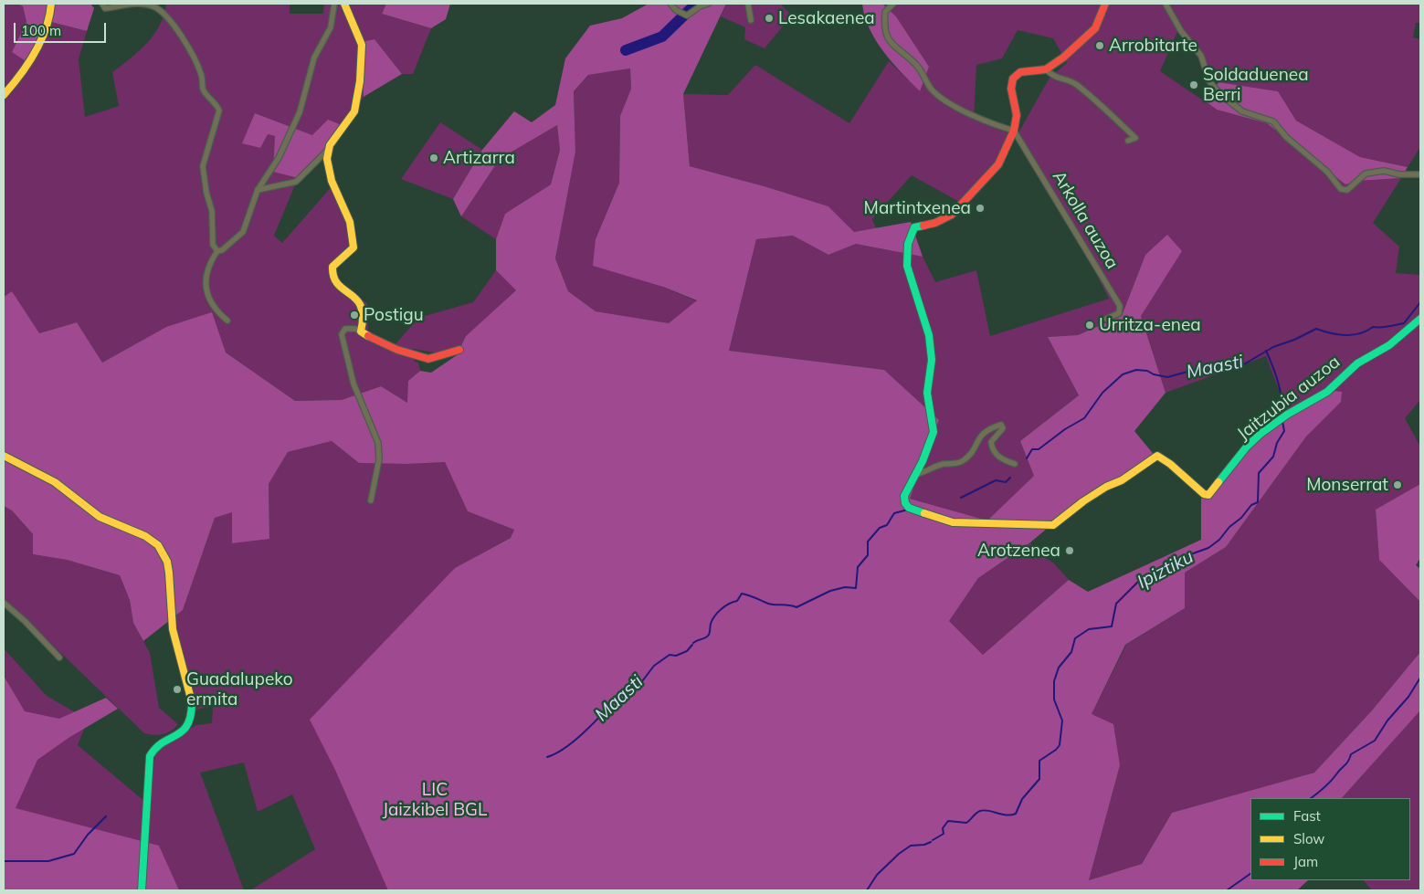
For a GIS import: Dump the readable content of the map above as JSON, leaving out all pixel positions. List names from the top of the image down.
{
  "streets": {
    "street": ["Arkolla auzoa", "Jaitzubia auzoa"]
  },
  "water": ["Maasti", "Ipiztiku"],
  "parks": ["LIC Jaizkibel BGL"],
  "places": [
    "Lesakaenea",
    "Arrobitarte",
    "Soldaduenea Berri",
    "Artizarra",
    "Martintxenea",
    "Postigu",
    "Urritza-enea",
    "Monserrat",
    "Arotzenea",
    "Guadalupeko ermita"
  ],
  "legend": ["Fast", "Slow", "Jam"],
  "scale_bar": "100 m"
}
